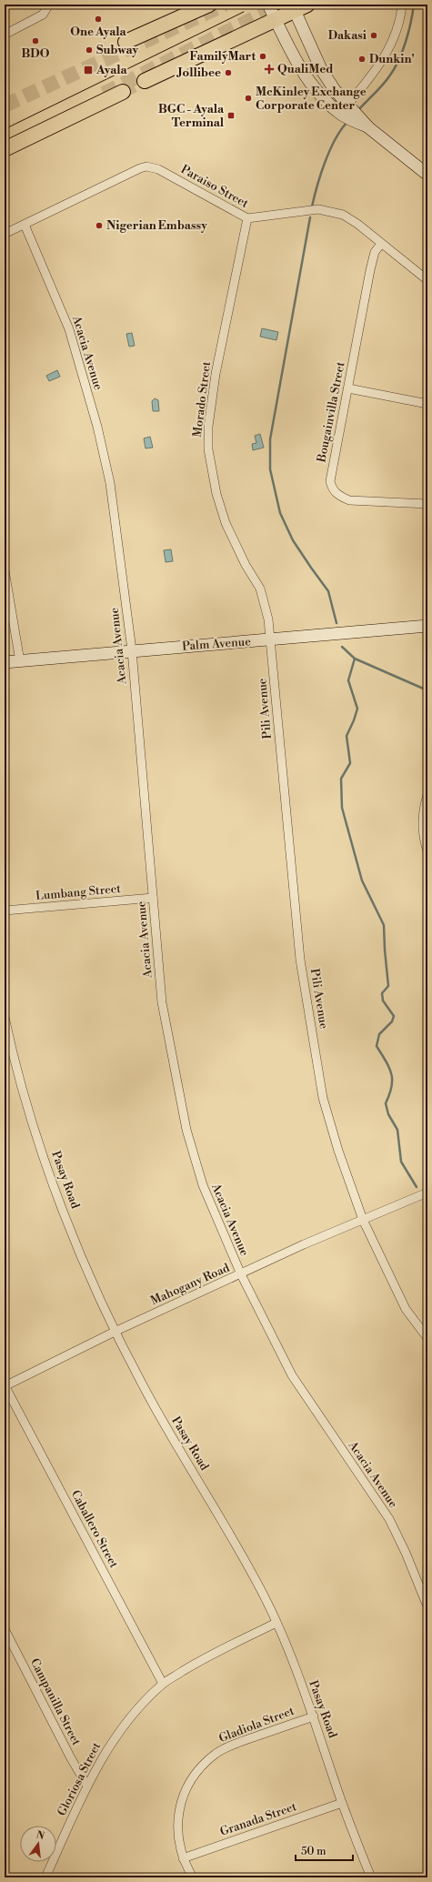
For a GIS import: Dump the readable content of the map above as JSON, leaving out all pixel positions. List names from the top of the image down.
{
  "streets": {
    "street": [
      "Paraiso Street",
      "Acacia Avenue",
      "Morado Street",
      "Bougainvilla Street",
      "Palm Avenue",
      "Pili Avenue",
      "Lumbang Street",
      "Pasay Road",
      "Mahogany Road",
      "Caballero Street",
      "Campanilla Street",
      "Gladiola Street",
      "Gloriosa Street",
      "Granada Street"
    ]
  },
  "crossings": [
    ["Paraiso Street", "Acacia Avenue"],
    ["Paraiso Street", "Morado Street"],
    ["Paraiso Street", "Bougainvilla Street"],
    ["Acacia Avenue", "Palm Avenue"],
    ["Acacia Avenue", "Lumbang Street"],
    ["Acacia Avenue", "Mahogany Road"],
    ["Morado Street", "Palm Avenue"],
    ["Morado Street", "Pili Avenue"],
    ["Palm Avenue", "Pili Avenue"],
    ["Pili Avenue", "Mahogany Road"],
    ["Pasay Road", "Mahogany Road"],
    ["Pasay Road", "Gladiola Street"],
    ["Pasay Road", "Gloriosa Street"],
    ["Pasay Road", "Granada Street"],
    ["Mahogany Road", "Caballero Street"],
    ["Caballero Street", "Gloriosa Street"],
    ["Campanilla Street", "Gloriosa Street"],
    ["Gladiola Street", "Granada Street"]
  ],
  "places": {
    "other": [
      "One Ayala",
      "Dakasi",
      "BDO",
      "Subway",
      "FamilyMart",
      "Dunkin'",
      "Jollibee",
      "McKinley Exchange Corporate Center",
      "Nigerian Embassy"
    ],
    "health": ["QualiMed"],
    "transit": ["Ayala", "BGC - Ayala Terminal"]
  },
  "scale_bar": "50 m",
  "north": "top"
}
